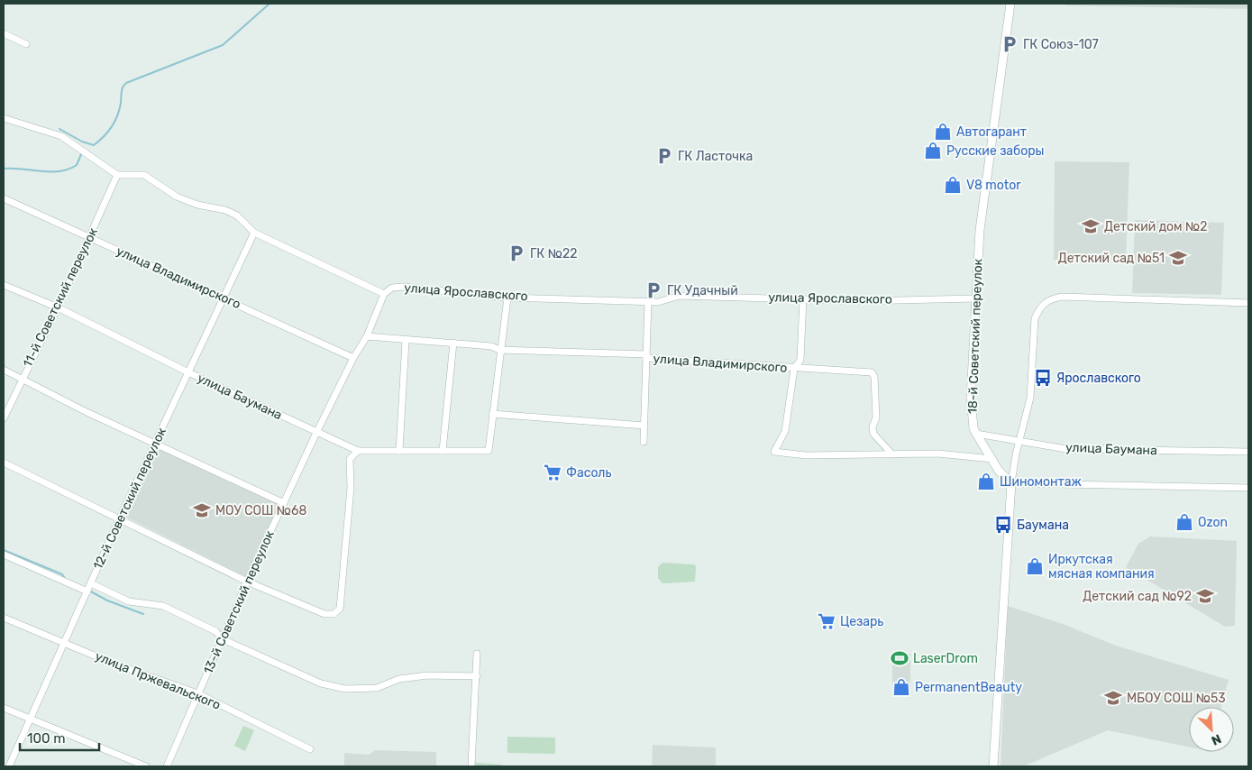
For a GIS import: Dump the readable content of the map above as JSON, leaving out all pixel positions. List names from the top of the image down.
{
  "streets": {
    "street": [
      "улица Владимирского",
      "улица Ярославского",
      "11-й Советский переулок",
      "18-й Советский переулок",
      "улица Баумана",
      "12-й Советский переулок",
      "13-й Советский переулок",
      "улица Пржевальского"
    ]
  },
  "crossings": [
    ["улица Владимирского", "улица Ярославского"],
    ["улица Владимирского", "11-й Советский переулок"],
    ["улица Владимирского", "12-й Советский переулок"],
    ["улица Владимирского", "13-й Советский переулок"],
    ["улица Ярославского", "18-й Советский переулок"],
    ["улица Ярославского", "13-й Советский переулок"],
    ["11-й Советский переулок", "улица Баумана"],
    ["18-й Советский переулок", "улица Баумана"],
    ["улица Баумана", "12-й Советский переулок"],
    ["улица Баумана", "13-й Советский переулок"],
    ["12-й Советский переулок", "улица Пржевальского"],
    ["13-й Советский переулок", "улица Пржевальского"]
  ],
  "places": {
    "parking": [
      "ГК Союз-107",
      "ГК Ласточка",
      "ГК №22",
      "ГК Удачный"
    ],
    "shop": [
      "Автогарант",
      "Русские заборы",
      "V8 motor",
      "Шиномонтаж",
      "Ozon",
      "Иркутская мясная компания",
      "PermanentBeauty"
    ],
    "school or university": [
      "Детский дом №2",
      "Детский сад №51",
      "МОУ СОШ №68",
      "Детский сад №92",
      "МБОУ СОШ №53"
    ],
    "bus stop": ["Ярославского", "Баумана"],
    "supermarket": ["Фасоль", "Цезарь"],
    "sports": ["LaseгDrom"]
  },
  "scale_bar": "100 m",
  "north": "bottom right"
}
